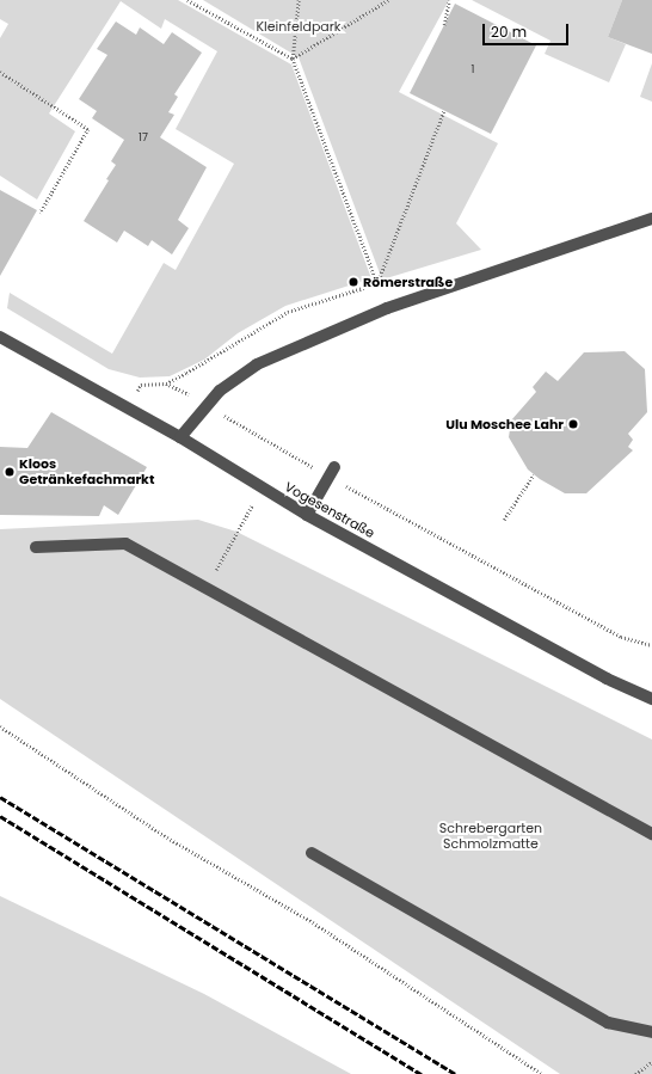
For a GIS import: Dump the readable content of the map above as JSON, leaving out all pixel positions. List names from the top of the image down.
{
  "streets": {
    "street": ["Vogesenstraße"]
  },
  "parks": ["Kleinfeldpark", "Schrebergarten Schmolzmatte"],
  "places": ["Römerstraße", "Ulu Moschee Lahr", "Kloos Getränkefachmarkt"],
  "house_numbers": ["1", "17"],
  "scale_bar": "20 m"
}
